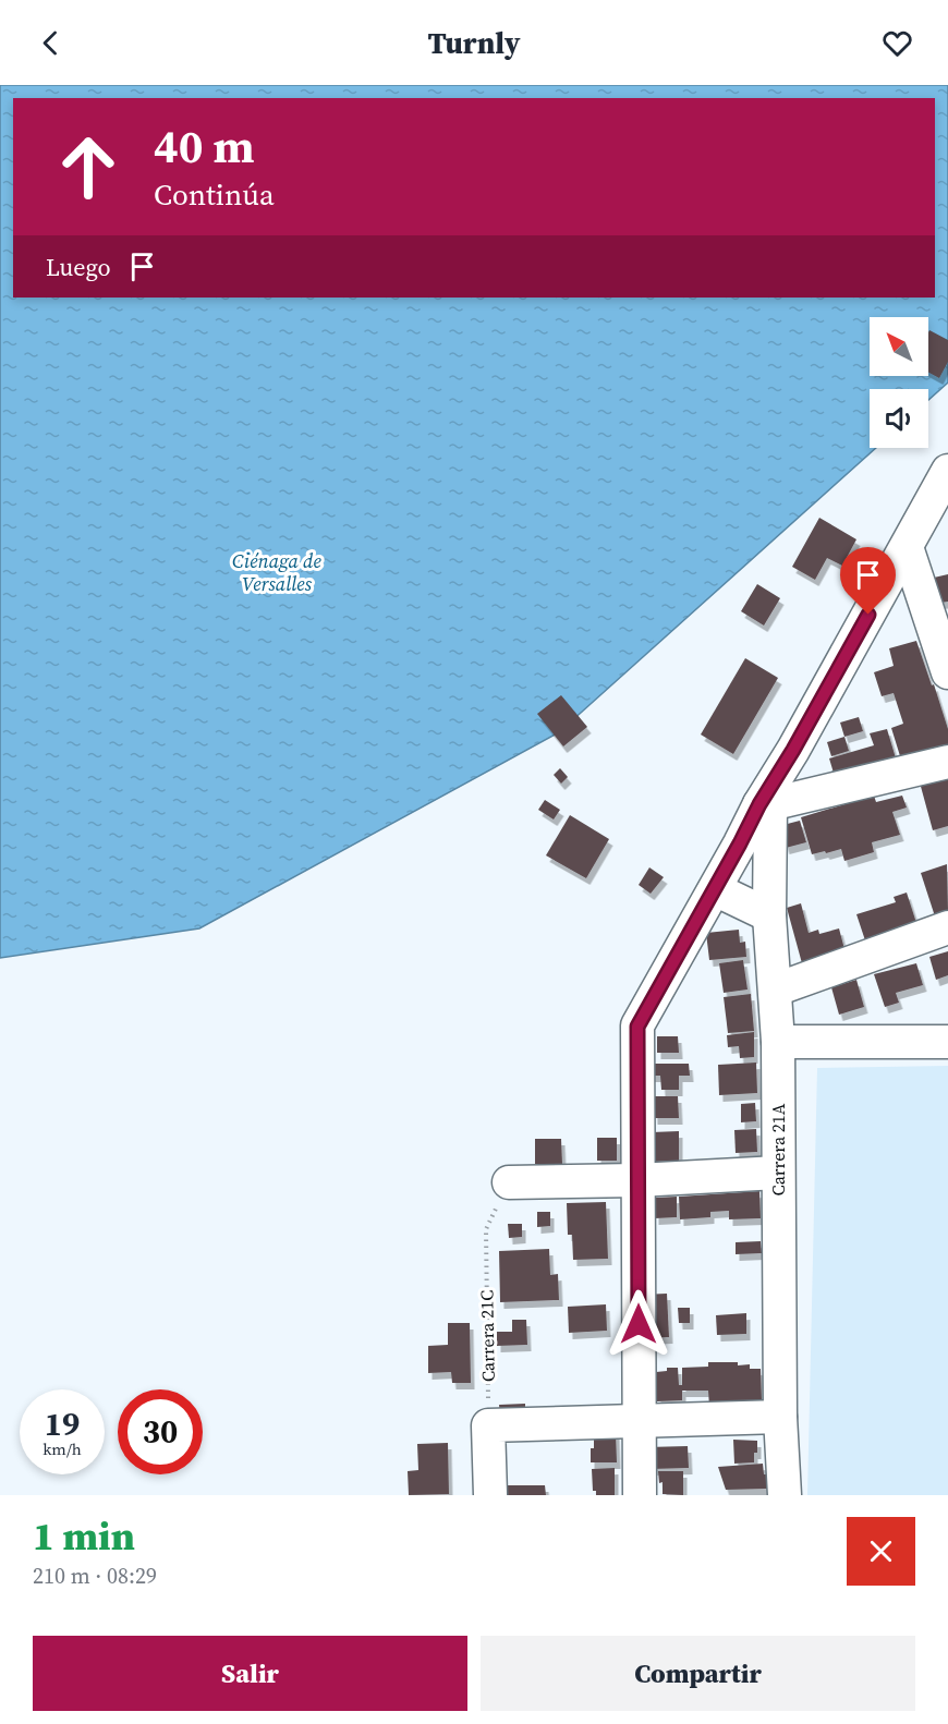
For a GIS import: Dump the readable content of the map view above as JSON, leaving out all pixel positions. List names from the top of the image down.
{
  "streets": {
    "street": ["Carrera 21A"],
    "path": ["Carrera 21C"]
  },
  "water": ["Ciénaga de Versalles"],
  "north": "top left",
  "page": {
    "header": "Turnly",
    "turn": ["40 m", "Continúa"],
    "then": "Luego",
    "speed": "19 km/h",
    "limit": "30",
    "heading": ["1 min", "210 m · 08:29"],
    "buttons": ["Salir", "Compartir"]
  }
}
